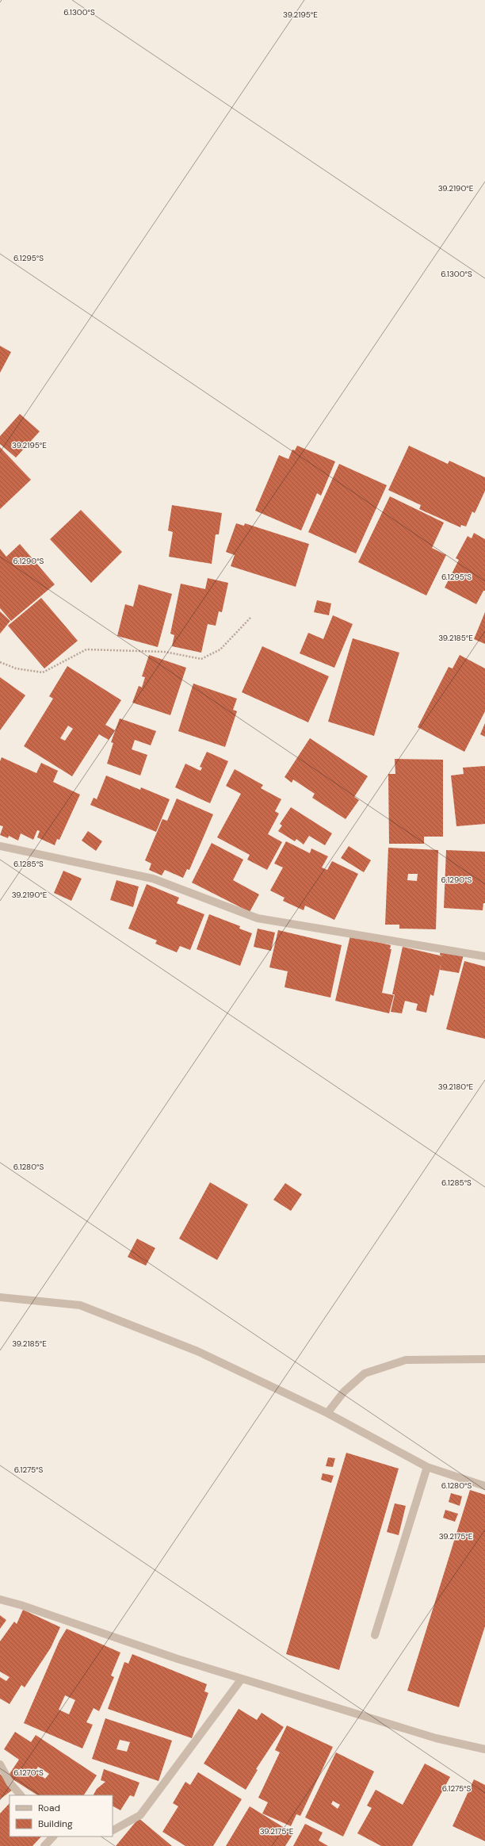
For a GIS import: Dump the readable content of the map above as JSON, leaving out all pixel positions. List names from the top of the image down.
{
  "legend": ["Road", "Building"],
  "coordinates": [
    "6.1300°S",
    "39.2195°E",
    "39.2190°E",
    "6.1295°S",
    "6.1290°S",
    "39.2185°E",
    "6.1285°S",
    "39.2180°E",
    "6.1280°S",
    "6.1275°S",
    "39.2175°E",
    "6.1270°S"
  ]
}
